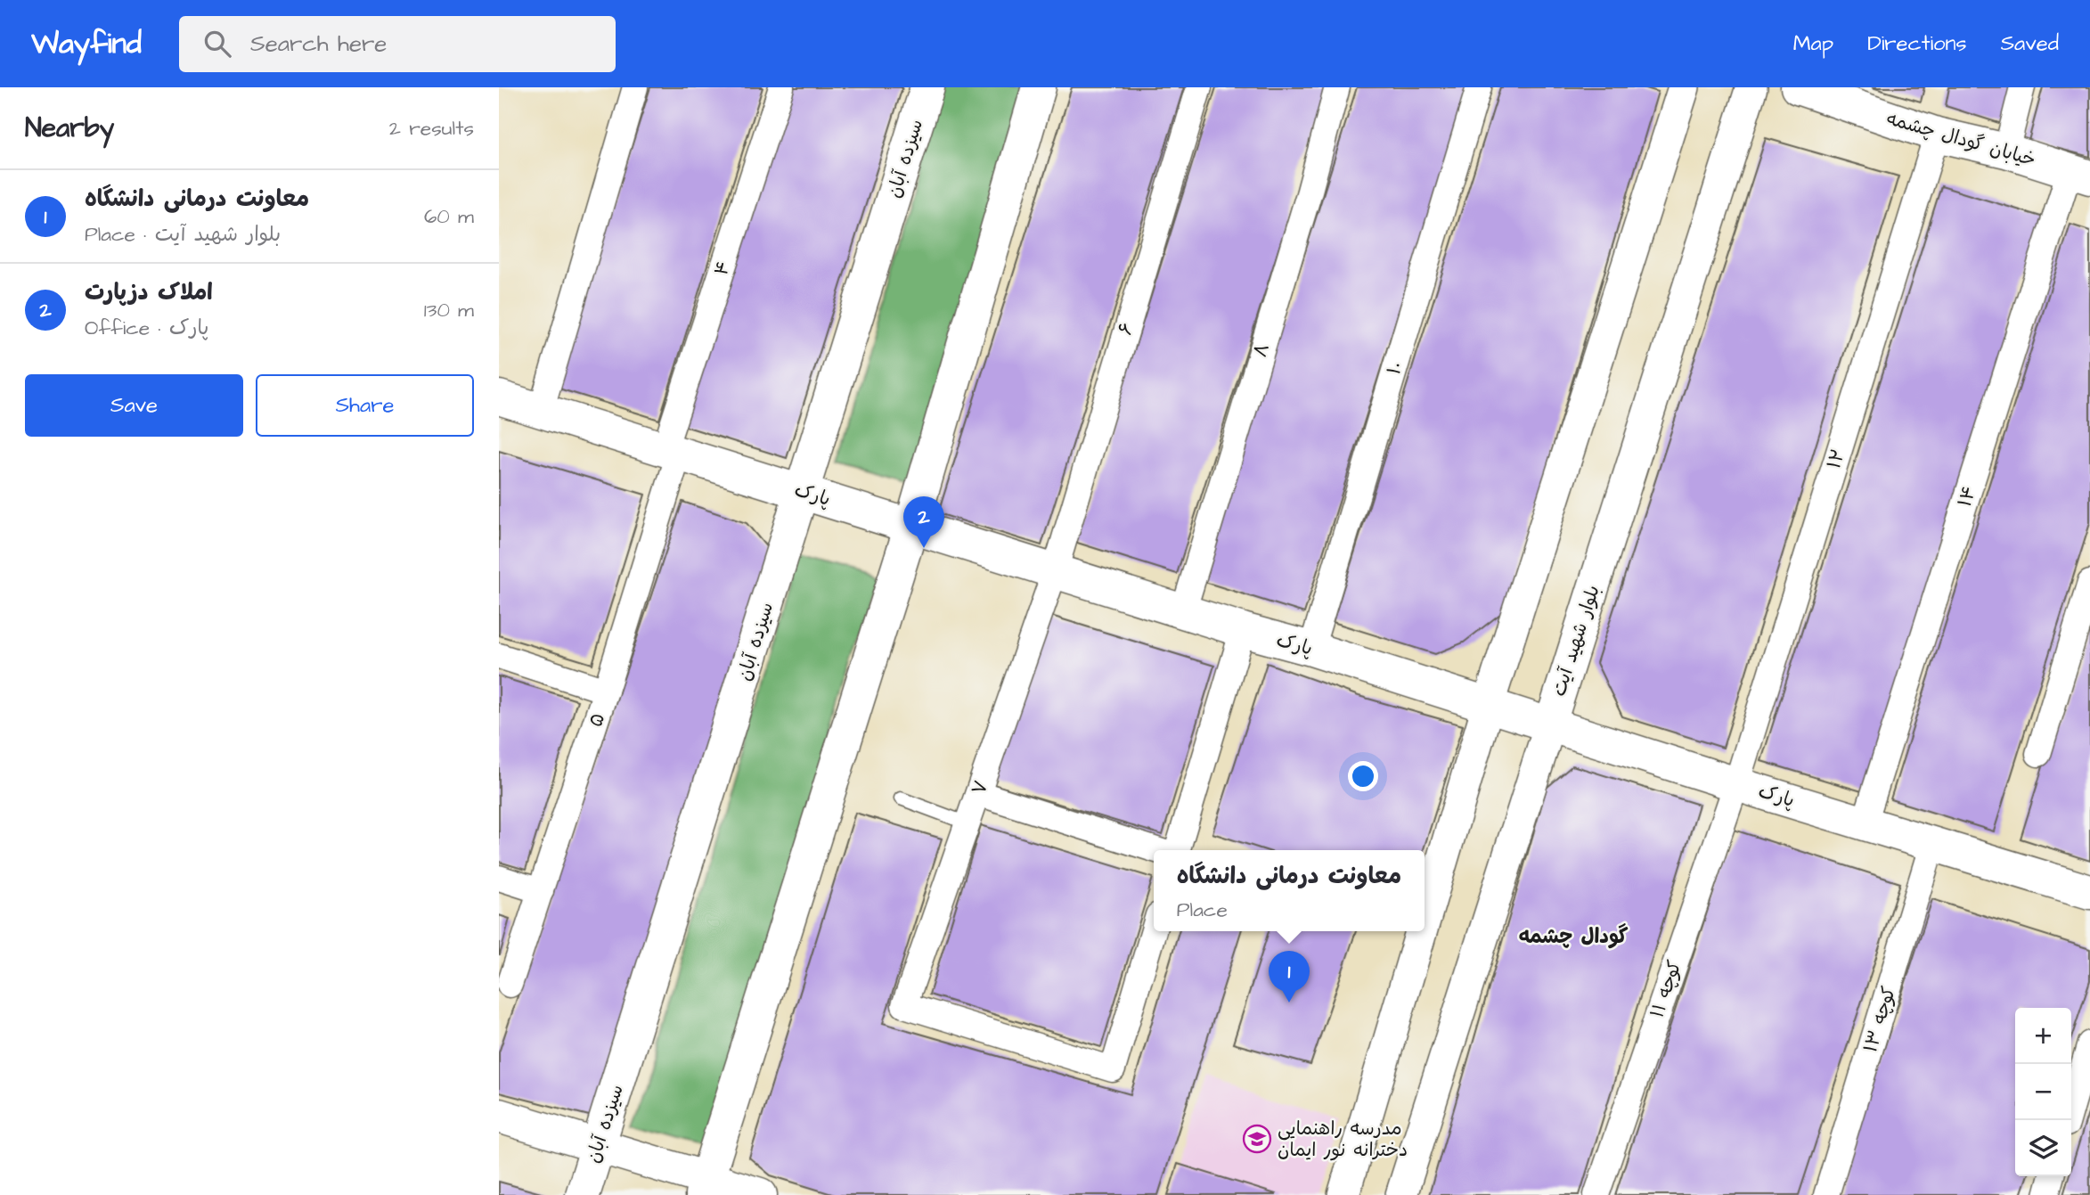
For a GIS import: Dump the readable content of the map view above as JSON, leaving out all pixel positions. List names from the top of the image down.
{
  "streets": {
    "main road": ["خیابان گودال چشمه", "سیزده آبان", "پارک"],
    "street": [
      "۴",
      "۶",
      "۸",
      "۱۰",
      "۱۲",
      "۱۴",
      "بلوار شهید آیت",
      "۵",
      "۷",
      "کوچه ۱۱",
      "کوچه ۱۳"
    ]
  },
  "crossings": [
    ["خیابان گودال چشمه", "۱۲"],
    ["خیابان گودال چشمه", "۱۴"],
    ["سیزده آبان", "پارک"],
    ["۴", "پارک"],
    ["۴", "۵"],
    ["۶", "پارک"],
    ["۶", "۷"],
    ["۸", "پارک"],
    ["۱۰", "پارک"],
    ["۱۲", "پارک"],
    ["۱۲", "کوچه ۱۱"],
    ["پارک", "۱۴"],
    ["پارک", "بلوار شهید آیت"],
    ["پارک", "۵"],
    ["پارک", "۷"],
    ["پارک", "کوچه ۱۱"],
    ["پارک", "کوچه ۱۳"]
  ],
  "districts": ["گودال چشمه"],
  "places": {
    "school or university": ["مدرسه راهنمایی دخترانه نور ایمان"]
  },
  "page": {
    "header": "Wayfind",
    "search": "Search here",
    "nav": ["Map", "Directions", "Saved"],
    "heading": ["Nearby", "2 results"],
    "list": [
      {
        "mark": "1",
        "name": "معاونت درمانی دانشگاه",
        "note": "Place · بلوار شهید آیت",
        "value": "60 m"
      },
      {
        "mark": "2",
        "name": "املاک دزپارت",
        "note": "Office · پارک",
        "value": "130 m"
      }
    ],
    "buttons": ["Save", "Share"],
    "pins": ["2", "1"],
    "popup": ["معاونت درمانی دانشگاه", "Place"],
    "map_buttons": ["+", "−"]
  }
}
